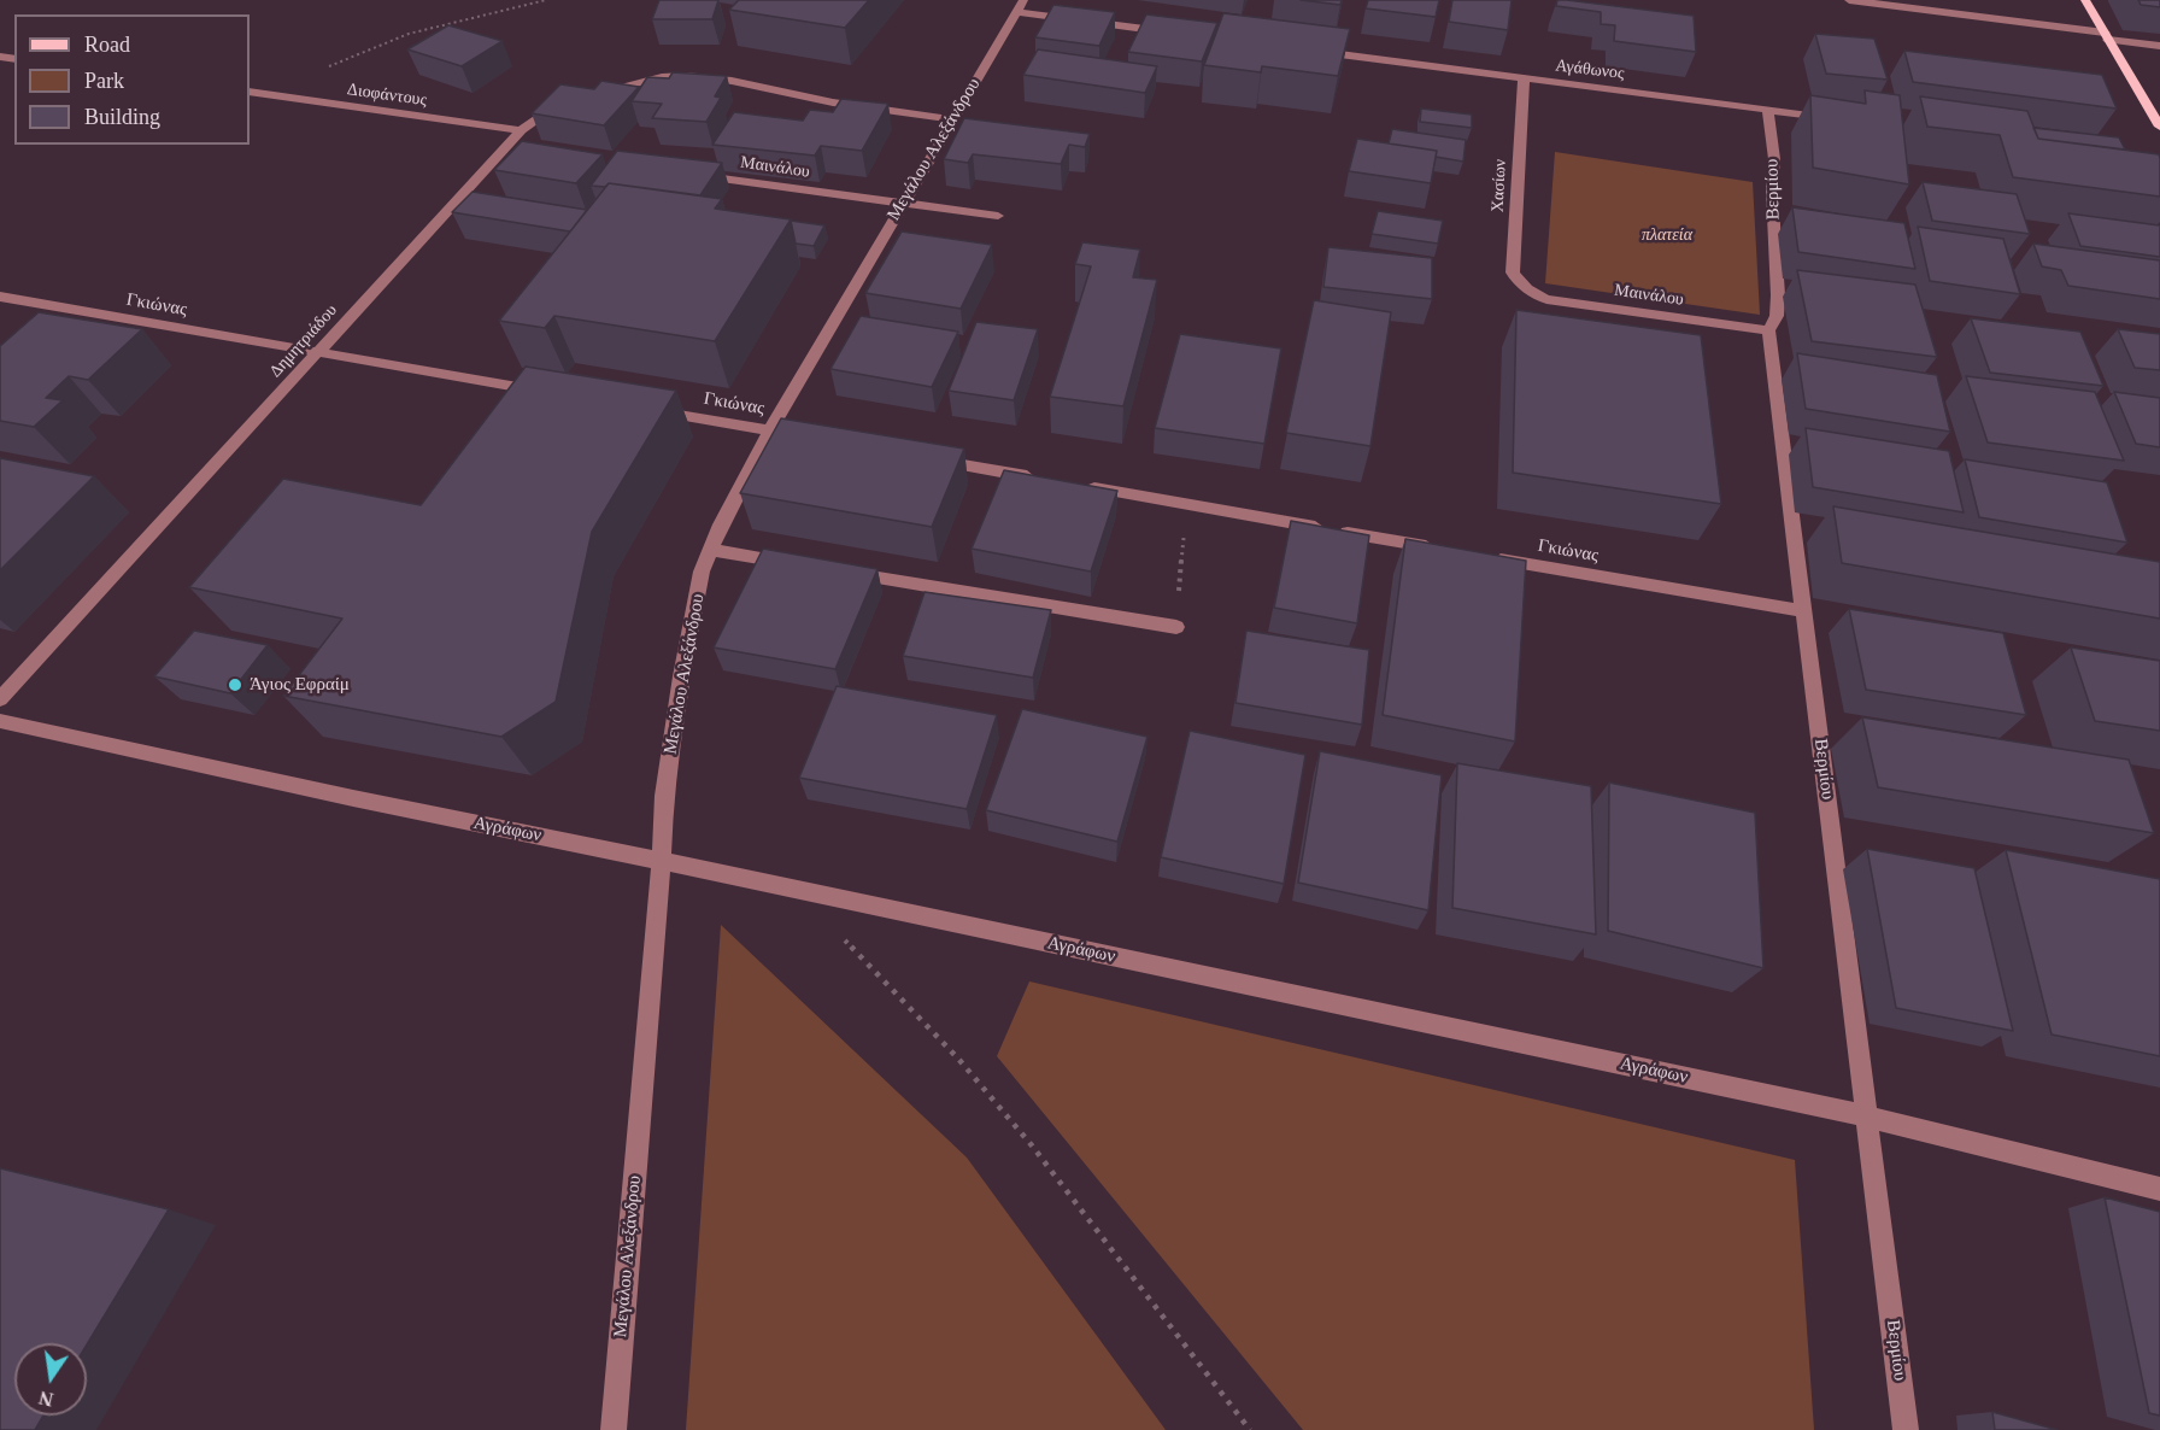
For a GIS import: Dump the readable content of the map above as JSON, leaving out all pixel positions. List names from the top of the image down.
{
  "streets": {
    "street": [
      "Αγάθωνος",
      "Διοφάντους",
      "Μεγάλου Αλεξάνδρου",
      "Μαινάλου",
      "Χασίων",
      "Βερμίου",
      "Γκιώνας",
      "Δημητριάδου",
      "Αγράφων"
    ]
  },
  "crossings": [
    ["Αγάθωνος", "Χασίων"],
    ["Αγάθωνος", "Βερμίου"],
    ["Διοφάντους", "Δημητριάδου"],
    ["Μεγάλου Αλεξάνδρου", "Μαινάλου"],
    ["Μεγάλου Αλεξάνδρου", "Γκιώνας"],
    ["Μεγάλου Αλεξάνδρου", "Αγράφων"],
    ["Μαινάλου", "Χασίων"],
    ["Μαινάλου", "Βερμίου"],
    ["Βερμίου", "Γκιώνας"],
    ["Βερμίου", "Αγράφων"],
    ["Γκιώνας", "Δημητριάδου"]
  ],
  "parks": ["πλατεία"],
  "places": ["Άγιος Εφραίμ"],
  "legend": ["Road", "Park", "Building"],
  "north": "bottom"
}
